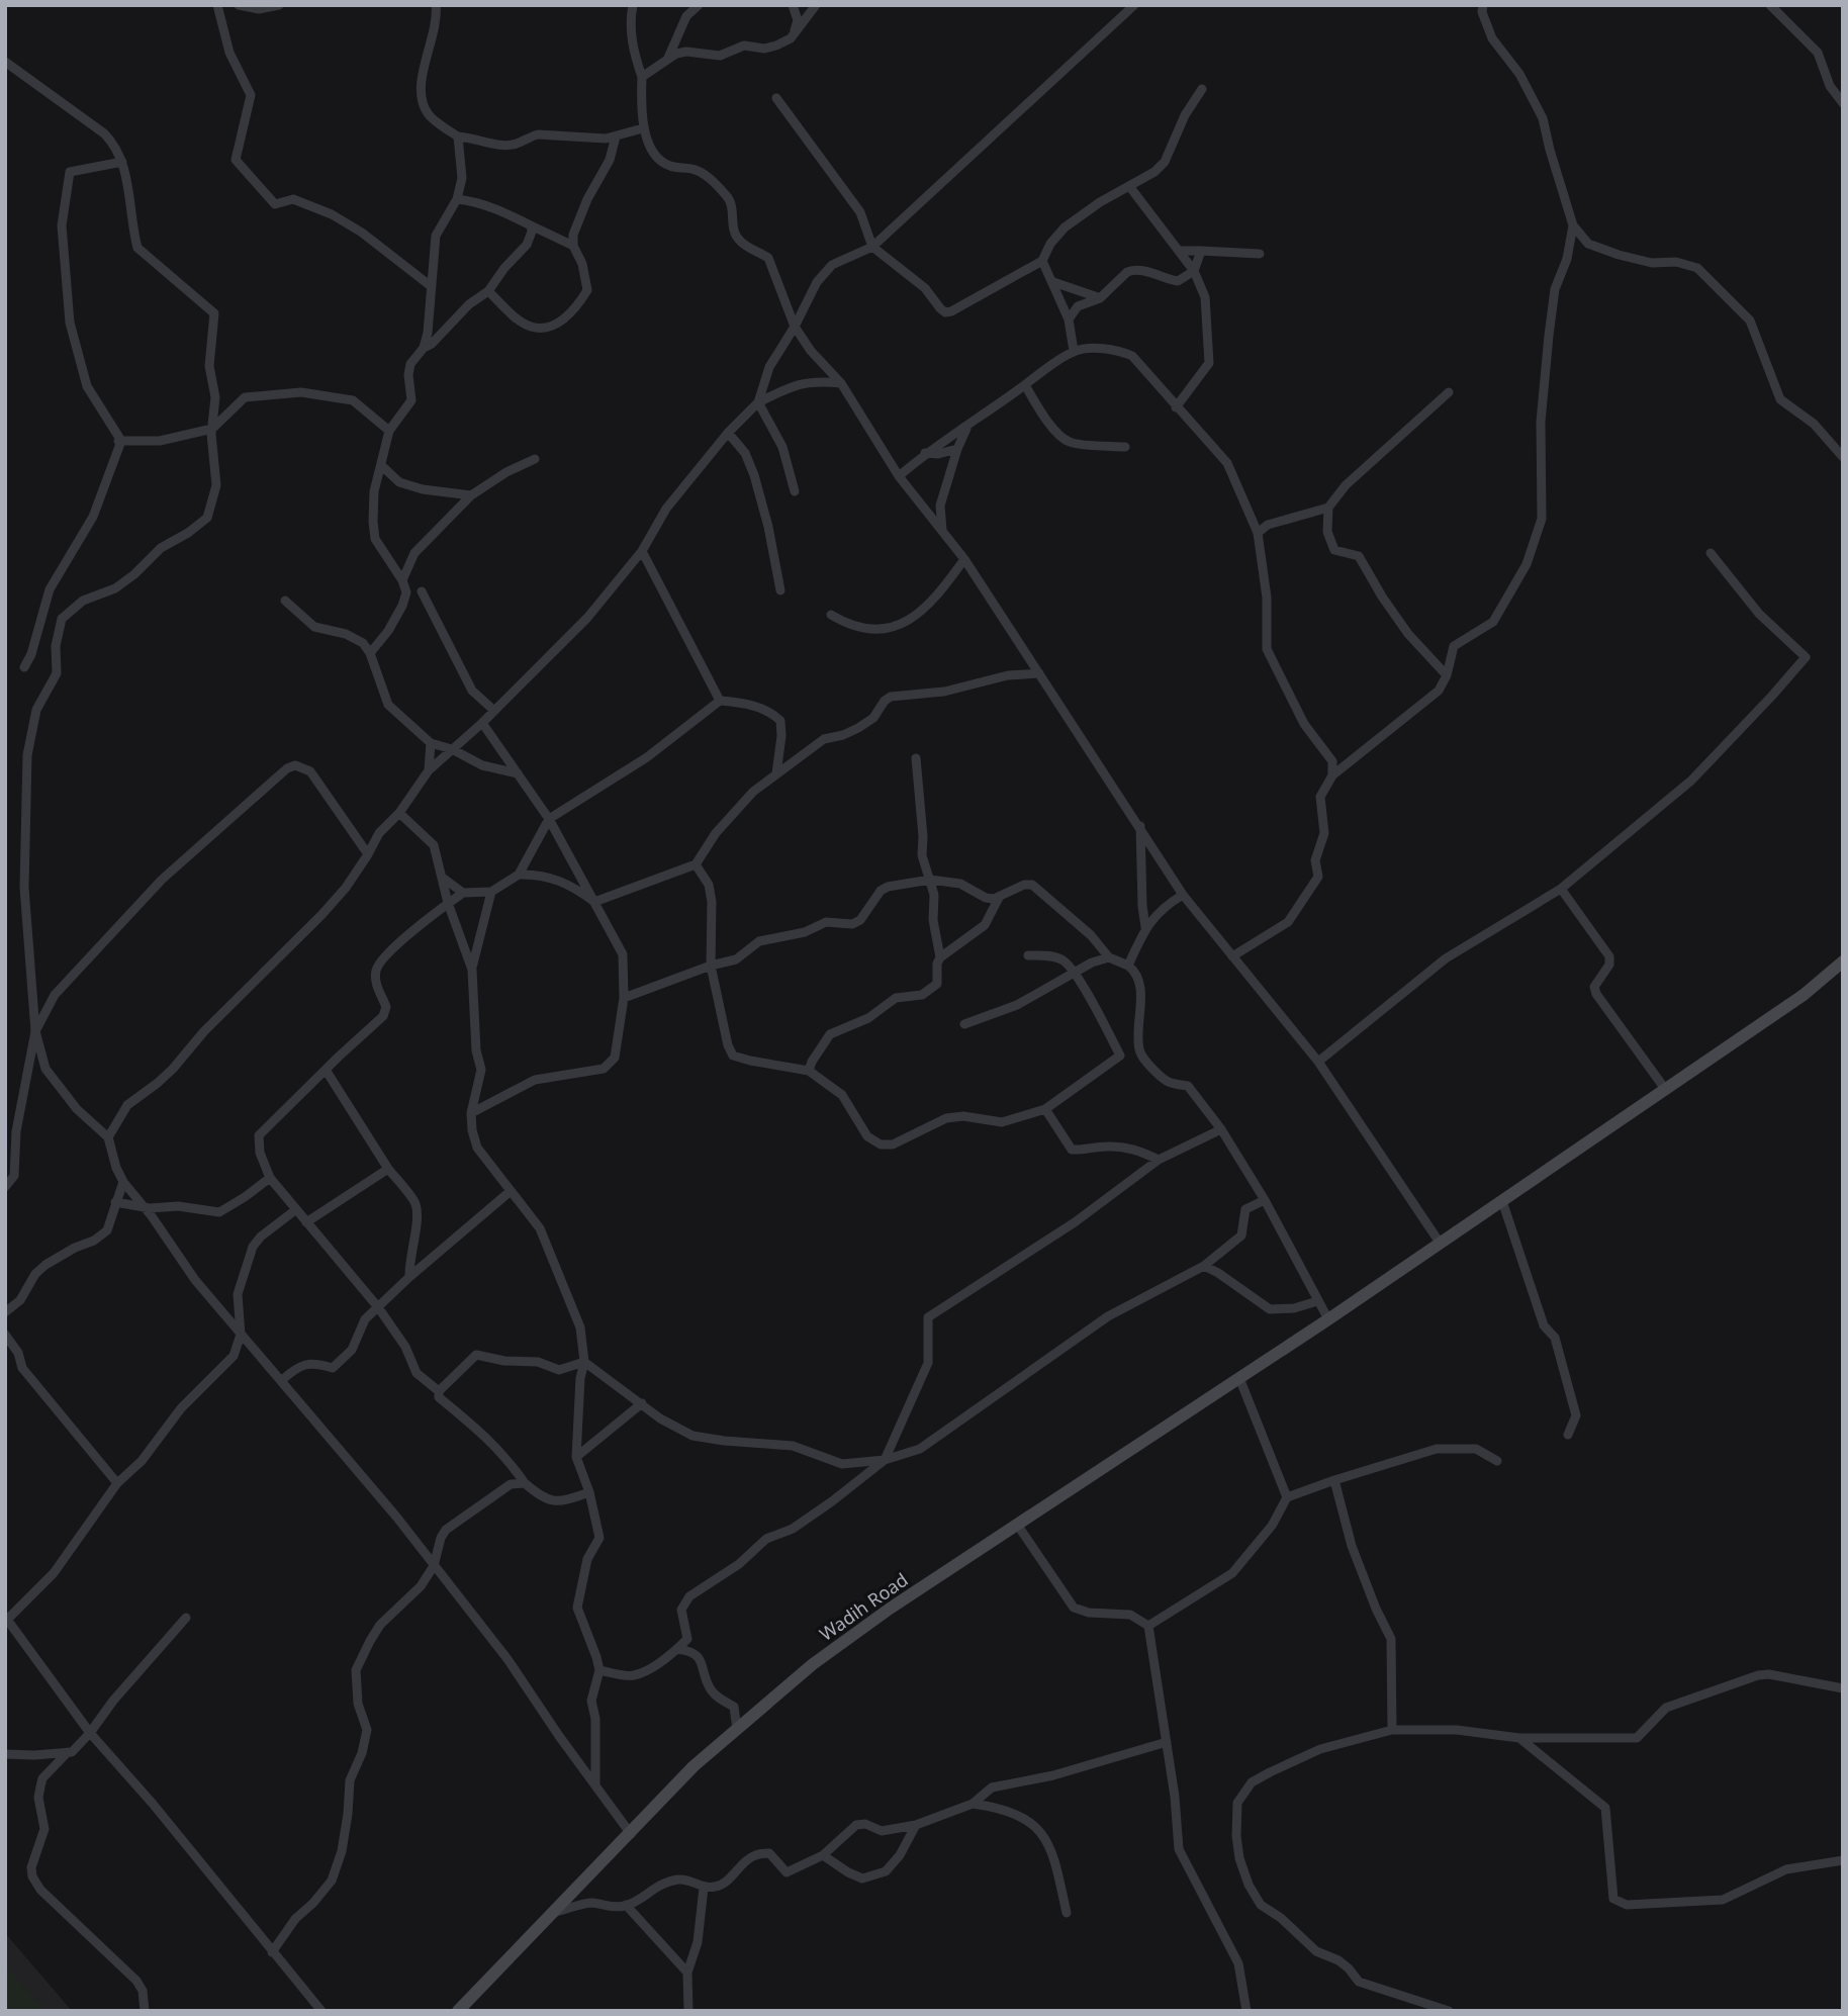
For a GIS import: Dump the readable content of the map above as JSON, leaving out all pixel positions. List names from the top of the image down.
{
  "streets": {
    "street": ["Wadih Road"]
  }
}
